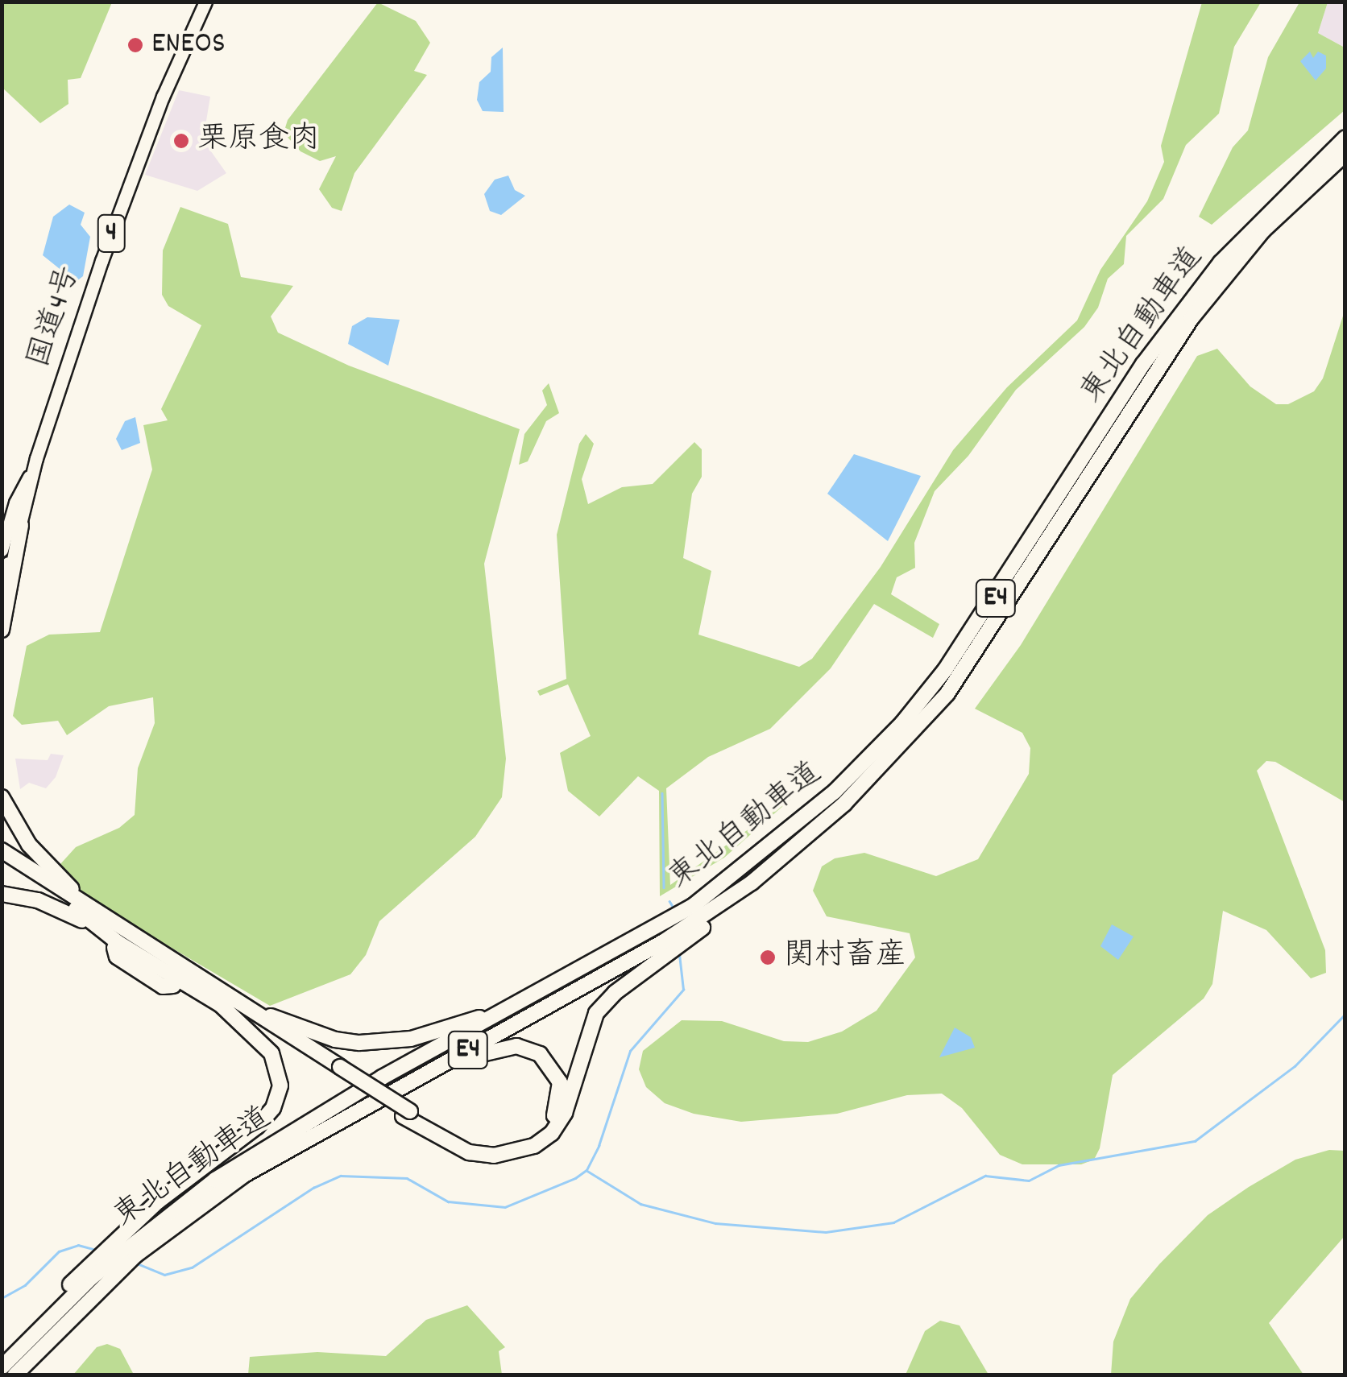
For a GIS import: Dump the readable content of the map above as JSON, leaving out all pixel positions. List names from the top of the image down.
{
  "streets": {
    "highway": [
      "4",
      "国道4号",
      "東北自動車道",
      "E4"
    ]
  },
  "places": ["ENEOS", "栗原食肉", "関村畜産"]
}
